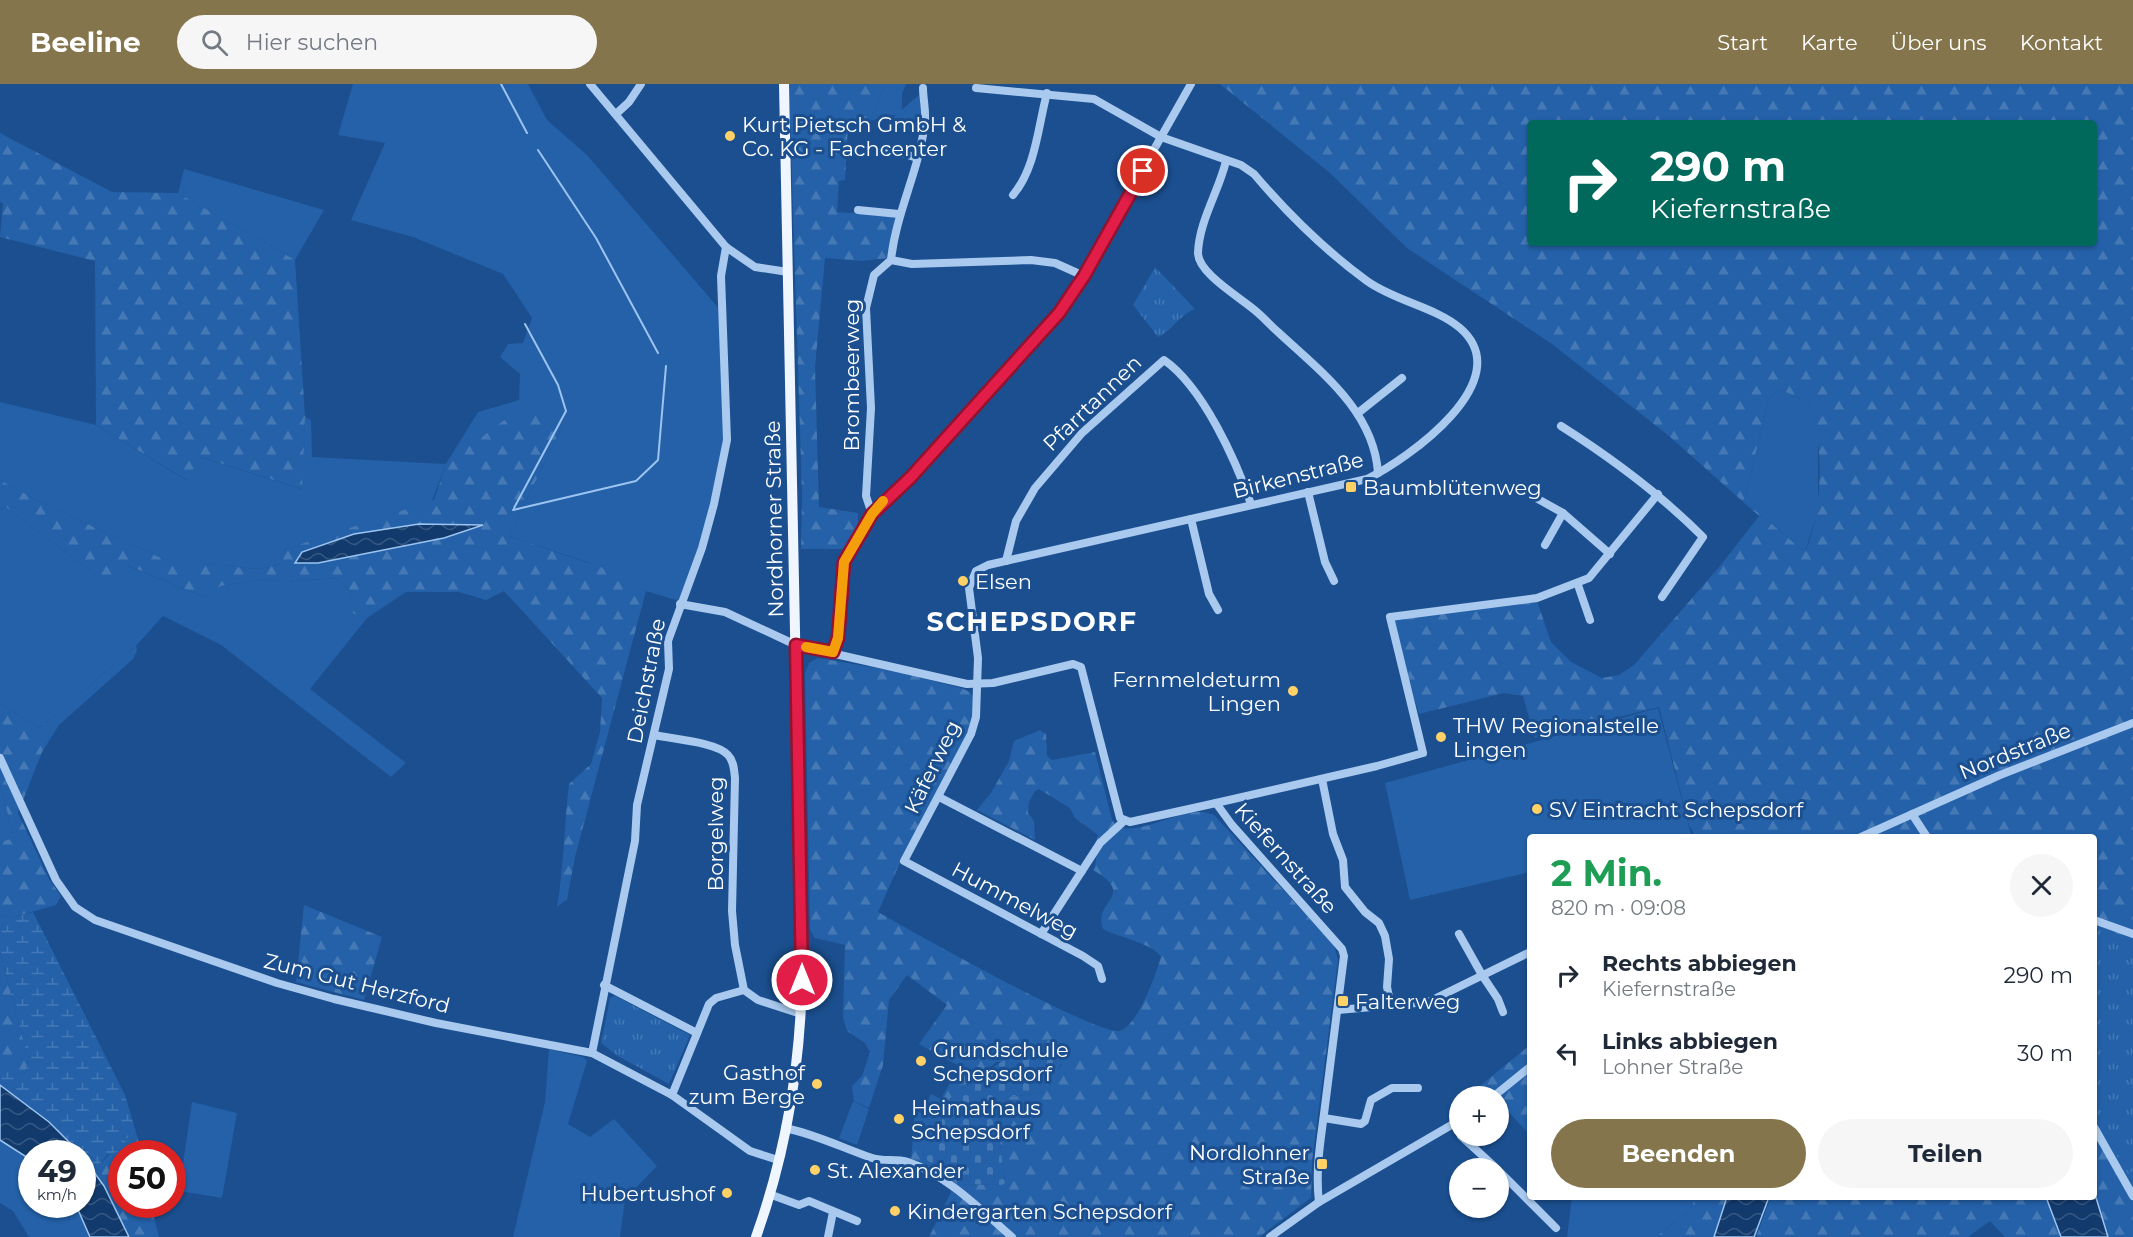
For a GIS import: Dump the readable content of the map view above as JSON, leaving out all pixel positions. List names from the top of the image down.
{
  "streets": {
    "main road": ["Nordhorner Straße"],
    "street": [
      "Brombeerweg",
      "Pfarrtannen",
      "Birkenstraße",
      "Deichstraße",
      "Nordstraße",
      "Käferweg",
      "Borgelweg",
      "Kiefernstraße",
      "Hummelweg",
      "Zum Gut Herzford"
    ]
  },
  "crossings": [
    ["Pfarrtannen", "Birkenstraße"],
    ["Birkenstraße", "Käferweg"],
    ["Nordhorner Straße", "Zum Gut Herzford"],
    ["Deichstraße", "Borgelweg"],
    ["Deichstraße", "Zum Gut Herzford"],
    ["Käferweg", "Hummelweg"]
  ],
  "districts": ["SCHEPSDORF"],
  "places": {
    "other": [
      "Kurt Pietsch GmbH & Co. KG - Fachcenter",
      "Elsen",
      "Fernmeldeturm Lingen",
      "THW Regionalstelle Lingen",
      "SV Eintracht Schepsdorf",
      "Grundschule Schepsdorf",
      "Gasthof zum Berge",
      "Heimathaus Schepsdorf",
      "St. Alexander",
      "Hubertushof",
      "Kindergarten Schepsdorf"
    ],
    "transit": ["Baumblütenweg", "Falterweg", "Nordlohner Straße"]
  },
  "page": {
    "header": "Beeline",
    "search": "Hier suchen",
    "nav": [
      "Start",
      "Karte",
      "Über uns",
      "Kontakt"
    ],
    "turn": ["290 m", "Kiefernstraße"],
    "heading": ["2 Min.", "820 m · 09:08"],
    "list": [
      {
        "name": "Rechts abbiegen",
        "note": "Kiefernstraße",
        "value": "290 m"
      },
      {
        "name": "Links abbiegen",
        "note": "Lohner Straße",
        "value": "30 m"
      }
    ],
    "map_buttons": ["+", "−"],
    "buttons": ["Beenden", "Teilen"],
    "speed": "49 km/h",
    "limit": "50"
  }
}
